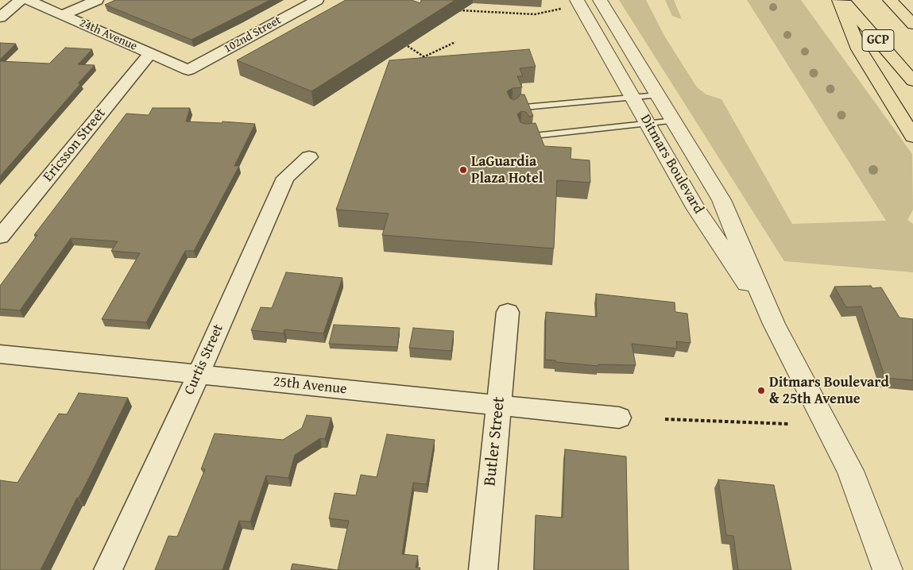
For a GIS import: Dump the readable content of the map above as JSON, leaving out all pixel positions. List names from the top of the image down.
{
  "streets": {
    "highway": ["GCP"],
    "street": [
      "24th Avenue",
      "102nd Street",
      "Ericsson Street",
      "Ditmars Boulevard",
      "Curtis Street",
      "25th Avenue",
      "Butler Street"
    ]
  },
  "crossings": [
    ["24th Avenue", "102nd Street"],
    ["24th Avenue", "Ericsson Street"],
    ["Curtis Street", "25th Avenue"],
    ["25th Avenue", "Butler Street"]
  ],
  "places": ["LaGuardia Plaza Hotel", "Ditmars Boulevard & 25th Avenue"]
}
